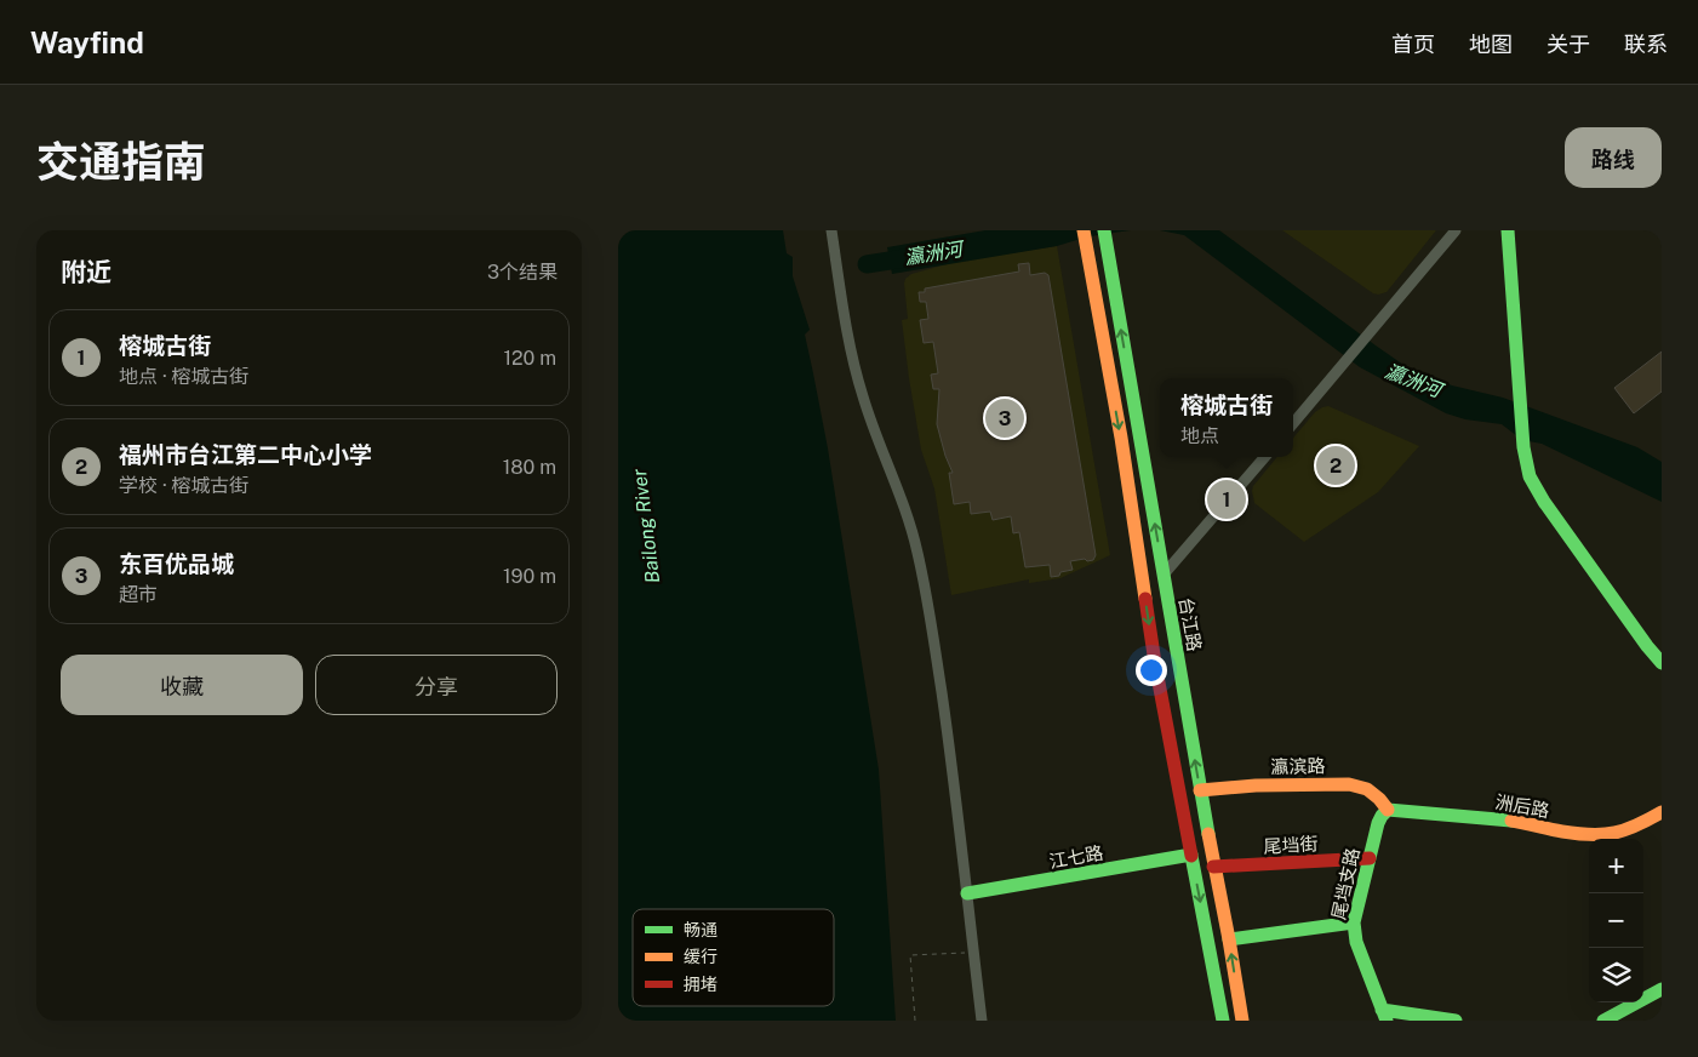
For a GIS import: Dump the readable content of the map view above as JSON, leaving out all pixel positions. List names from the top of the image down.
{
  "streets": {
    "street": [
      "台江路",
      "瀛滨路",
      "洲后路",
      "尾垱街",
      "江七路",
      "尾垱支路"
    ]
  },
  "crossings": [
    ["台江路", "瀛滨路"],
    ["台江路", "尾垱街"],
    ["瀛滨路", "洲后路"],
    ["瀛滨路", "尾垱支路"],
    ["洲后路", "尾垱支路"],
    ["尾垱街", "尾垱支路"]
  ],
  "water": ["瀛洲河", "Bailong River"],
  "legend": ["畅通", "缓行", "拥堵"],
  "page": {
    "header": "Wayfind",
    "nav": [
      "首页",
      "地图",
      "关于",
      "联系"
    ],
    "title": "交通指南",
    "buttons": [
      "路线",
      ["收藏", "分享"]
    ],
    "heading": ["附近", "3个结果"],
    "list": [
      {
        "mark": "1",
        "name": "榕城古街",
        "note": "地点 · 榕城古街",
        "value": "120 m"
      },
      {
        "mark": "2",
        "name": "福州市台江第二中心小学",
        "note": "学校 · 榕城古街",
        "value": "180 m"
      },
      {
        "mark": "3",
        "name": "东百优品城",
        "note": "超市",
        "value": "190 m"
      }
    ],
    "popup": ["榕城古街", "地点"],
    "pins": ["3", "2", "1"],
    "map_buttons": ["+", "−"]
  }
}
